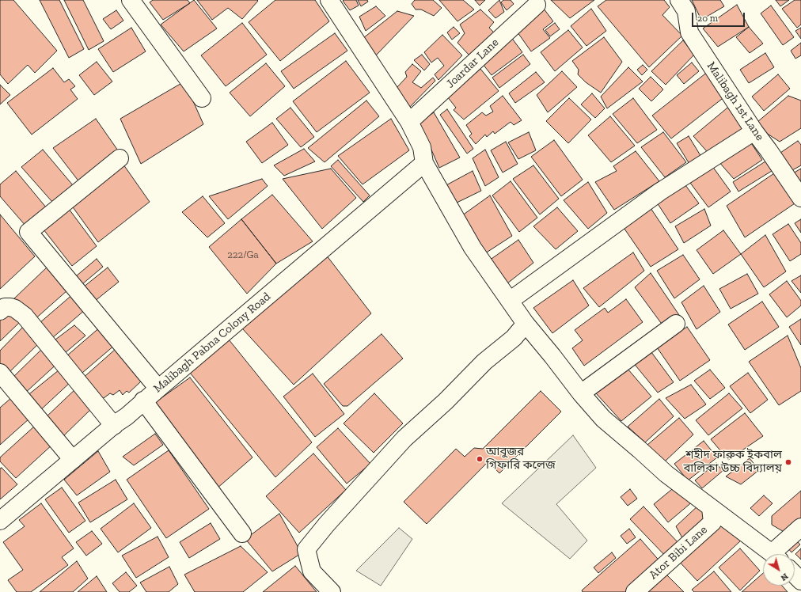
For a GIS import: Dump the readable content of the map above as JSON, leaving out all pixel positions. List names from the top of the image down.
{
  "streets": {
    "street": [
      "Joardar Lane",
      "Malibagh 1st Lane",
      "Malibagh Pabna Colony Road",
      "Ator Bibi Lane"
    ]
  },
  "places": ["আবুজর গিফারি কলেজ", "শহীদ ফারুক ইকবাল বালিকা উচ্চ বিদ্যালয়"],
  "house_numbers": ["222/Ga"],
  "scale_bar": "20 m",
  "north": "bottom right"
}
